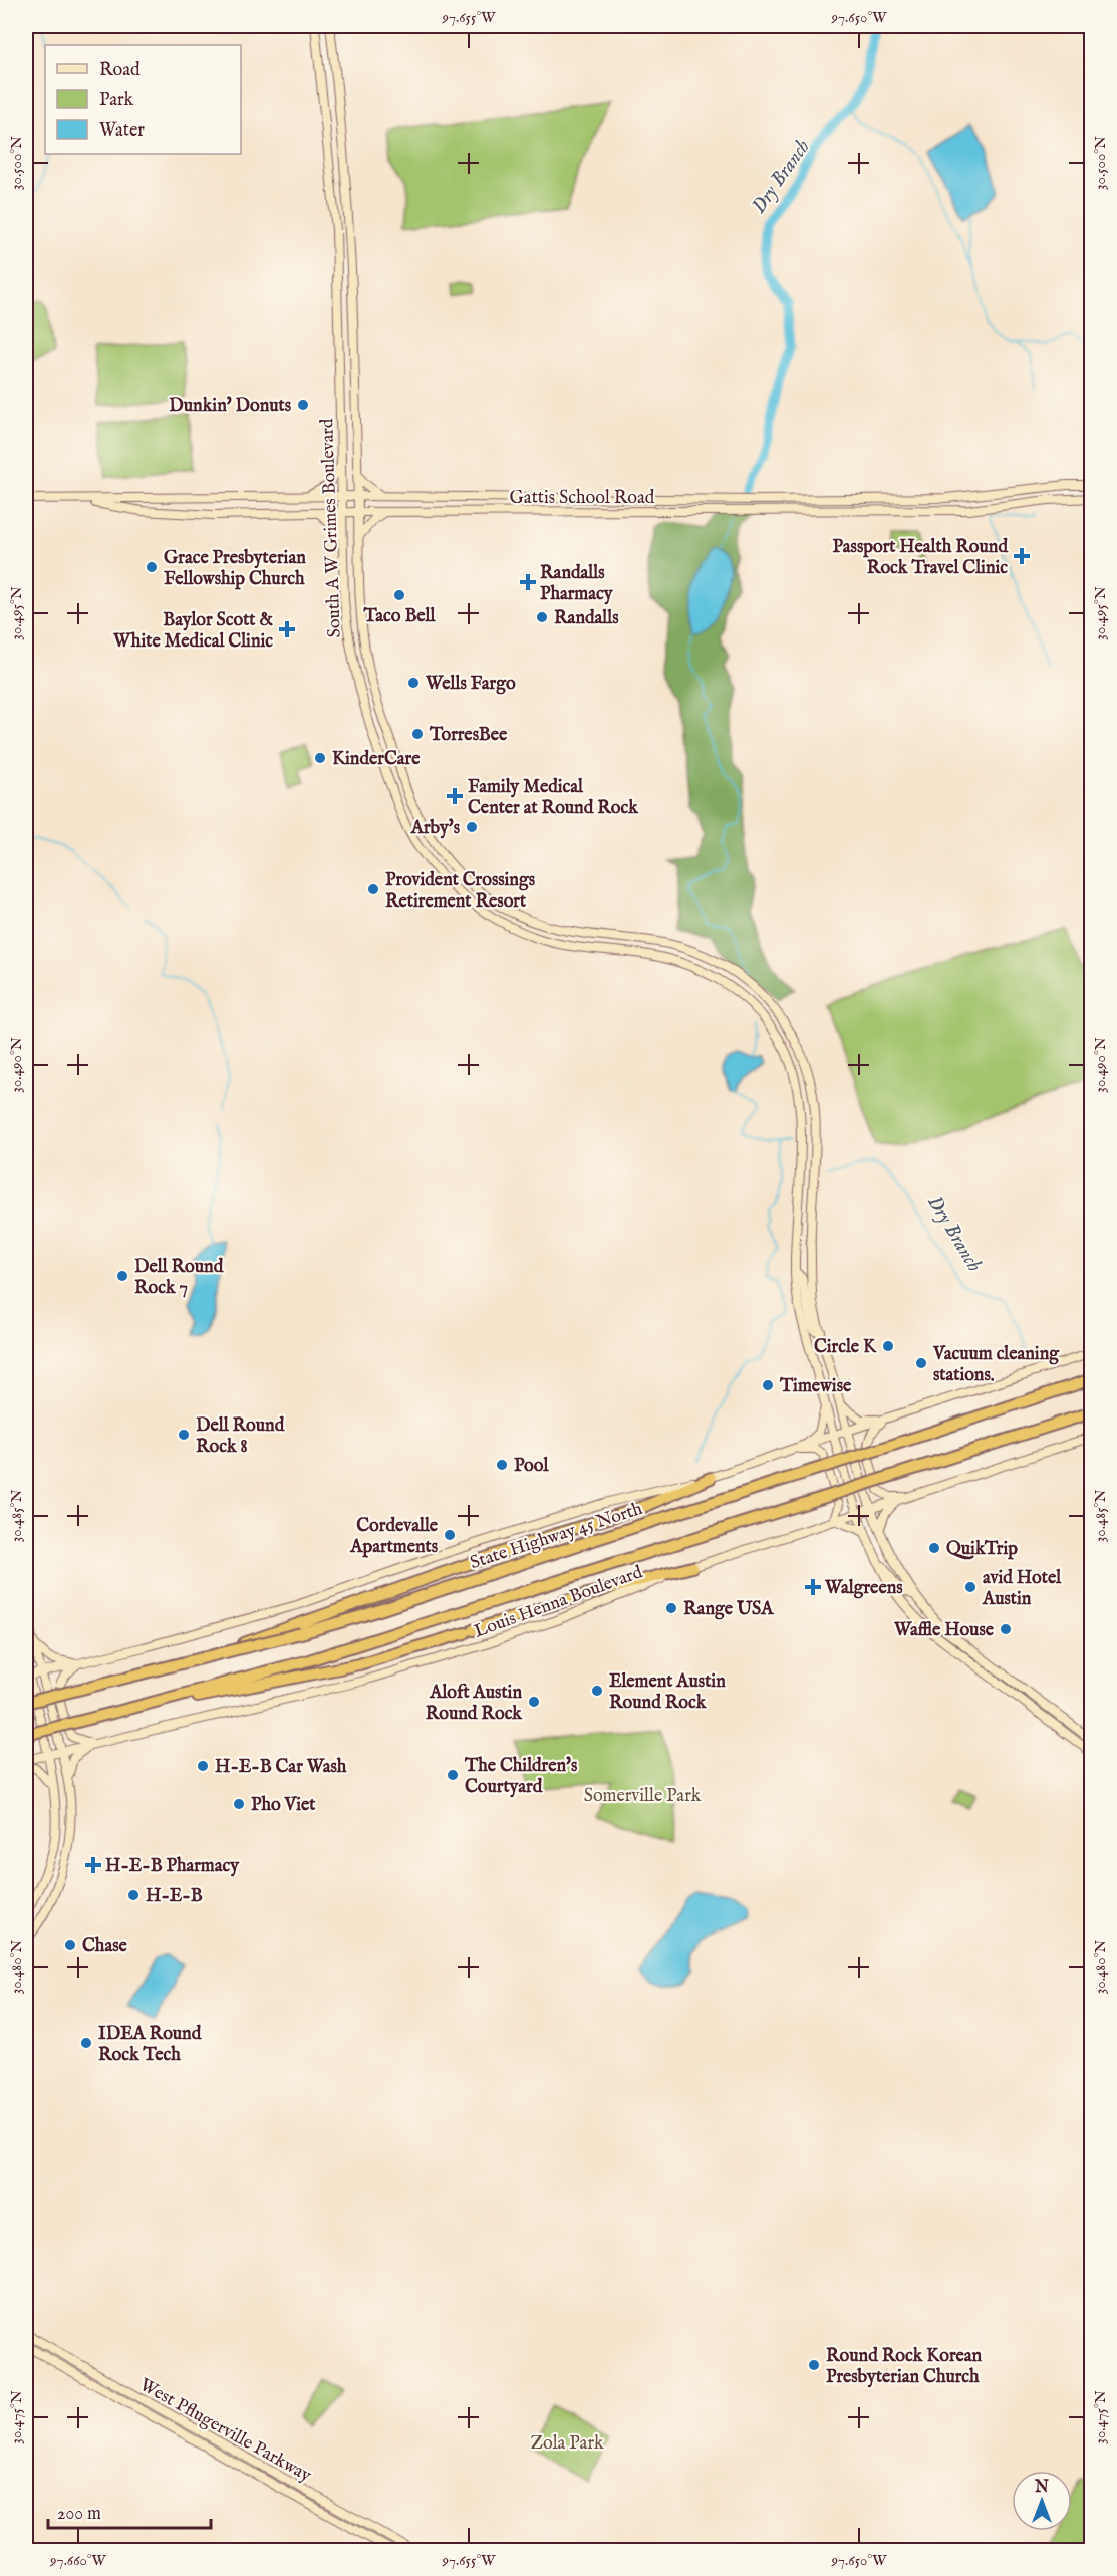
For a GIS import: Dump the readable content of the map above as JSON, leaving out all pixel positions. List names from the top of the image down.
{
  "streets": {
    "highway": ["State Highway 45 North"],
    "main road": [
      "Gattis School Road",
      "South A W Grimes Boulevard",
      "Louis Henna Boulevard",
      "West Pflugerville Parkway"
    ]
  },
  "crossings": [
    ["Gattis School Road", "South A W Grimes Boulevard"],
    ["South A W Grimes Boulevard", "Louis Henna Boulevard"]
  ],
  "water": ["Dry Branch"],
  "parks": ["Somerville Park", "Zola Park"],
  "places": {
    "other": [
      "Dunkin' Donuts",
      "Grace Presbyterian Fellowship Church",
      "Taco Bell",
      "Randalls",
      "Wells Fargo",
      "TorresBee",
      "KinderCare",
      "Arby's",
      "Provident Crossings Retirement Resort",
      "Dell Round Rock 7",
      "Circle K",
      "Vacuum cleaning stations.",
      "Timewise",
      "Dell Round Rock 8",
      "Pool",
      "Cordevalle Apartments",
      "QuikTrip",
      "avid Hotel Austin",
      "Range USA",
      "Waffle House",
      "Element Austin Round Rock",
      "Aloft Austin Round Rock",
      "H-E-B Car Wash",
      "The Children's Courtyard",
      "Pho Viet",
      "H-E-B",
      "Chase",
      "IDEA Round Rock Tech",
      "Round Rock Korean Presbyterian Church"
    ],
    "health": [
      "Passport Health Round Rock Travel Clinic",
      "Randalls Pharmacy",
      "Baylor Scott & White Medical Clinic",
      "Family Medical Center at Round Rock",
      "Walgreens",
      "H-E-B Pharmacy"
    ]
  },
  "legend": ["Road", "Park", "Water"],
  "scale_bar": "200 m",
  "north": "top",
  "coordinates": [
    "97.655°W",
    "97.650°W",
    "30.500°N",
    "30.495°N",
    "30.490°N",
    "30.485°N",
    "30.480°N",
    "30.475°N",
    "97.660°W"
  ]
}
